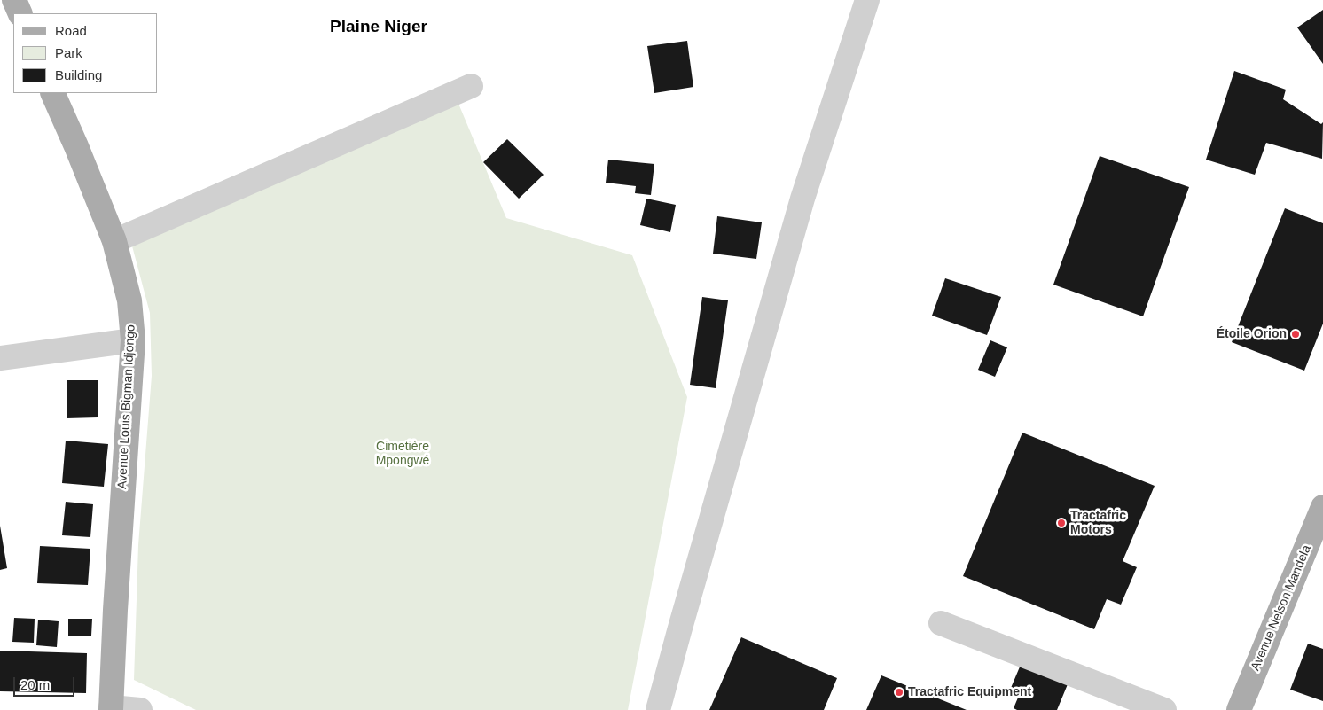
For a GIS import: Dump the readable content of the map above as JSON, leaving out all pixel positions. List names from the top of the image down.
{
  "streets": {
    "main road": ["Avenue Louis Bigman Idjongo", "Avenue Nelson Mandela"]
  },
  "districts": ["Plaine Niger"],
  "parks": ["Cimetière Mpongwé"],
  "places": ["Étoile Orion", "Tractafric Motors", "Tractafric Equipment"],
  "legend": ["Road", "Park", "Building"],
  "scale_bar": "20 m"
}
